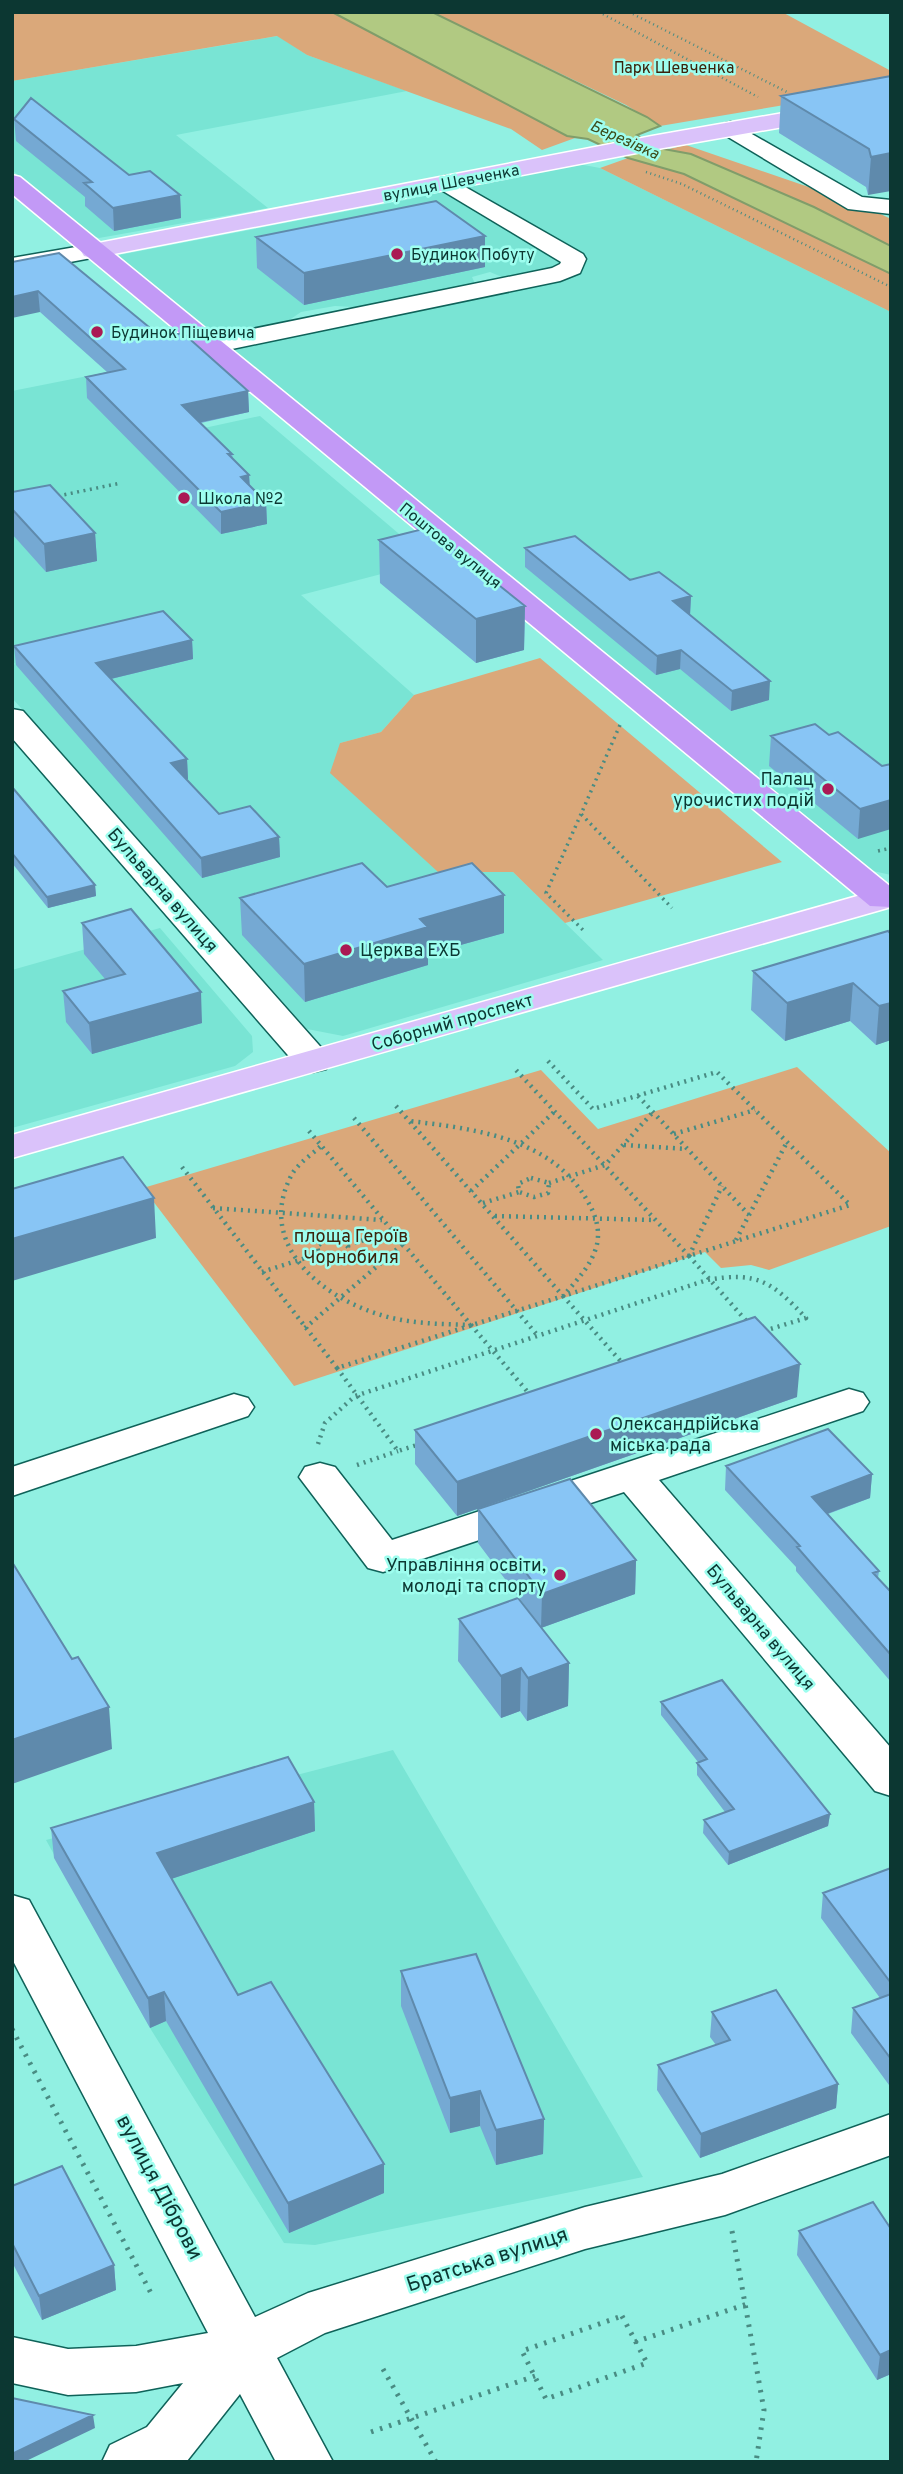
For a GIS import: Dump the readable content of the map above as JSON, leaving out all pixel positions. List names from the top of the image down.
{
  "streets": {
    "highway": ["Поштова вулиця"],
    "main road": ["вулиця Шевченка", "Соборний проспект"],
    "street": ["Бульварна вулиця", "вулиця Діброви", "Братська вулиця"]
  },
  "crossings": [
    ["вулиця Шевченка", "Поштова вулиця"],
    ["Поштова вулиця", "Соборний проспект"],
    ["Бульварна вулиця", "Соборний проспект"],
    ["вулиця Діброви", "Братська вулиця"]
  ],
  "water": ["Березівка"],
  "parks": ["Парк Шевченка", "площа Героїв Чорнобиля"],
  "places": [
    "Будинок Побуту",
    "Будинок Піщевича",
    "Школа №2",
    "Палац урочистих подій",
    "Церква ЕХБ",
    "Олександрійська міська рада",
    "Управління освіти, молоді та спорту"
  ]
}
